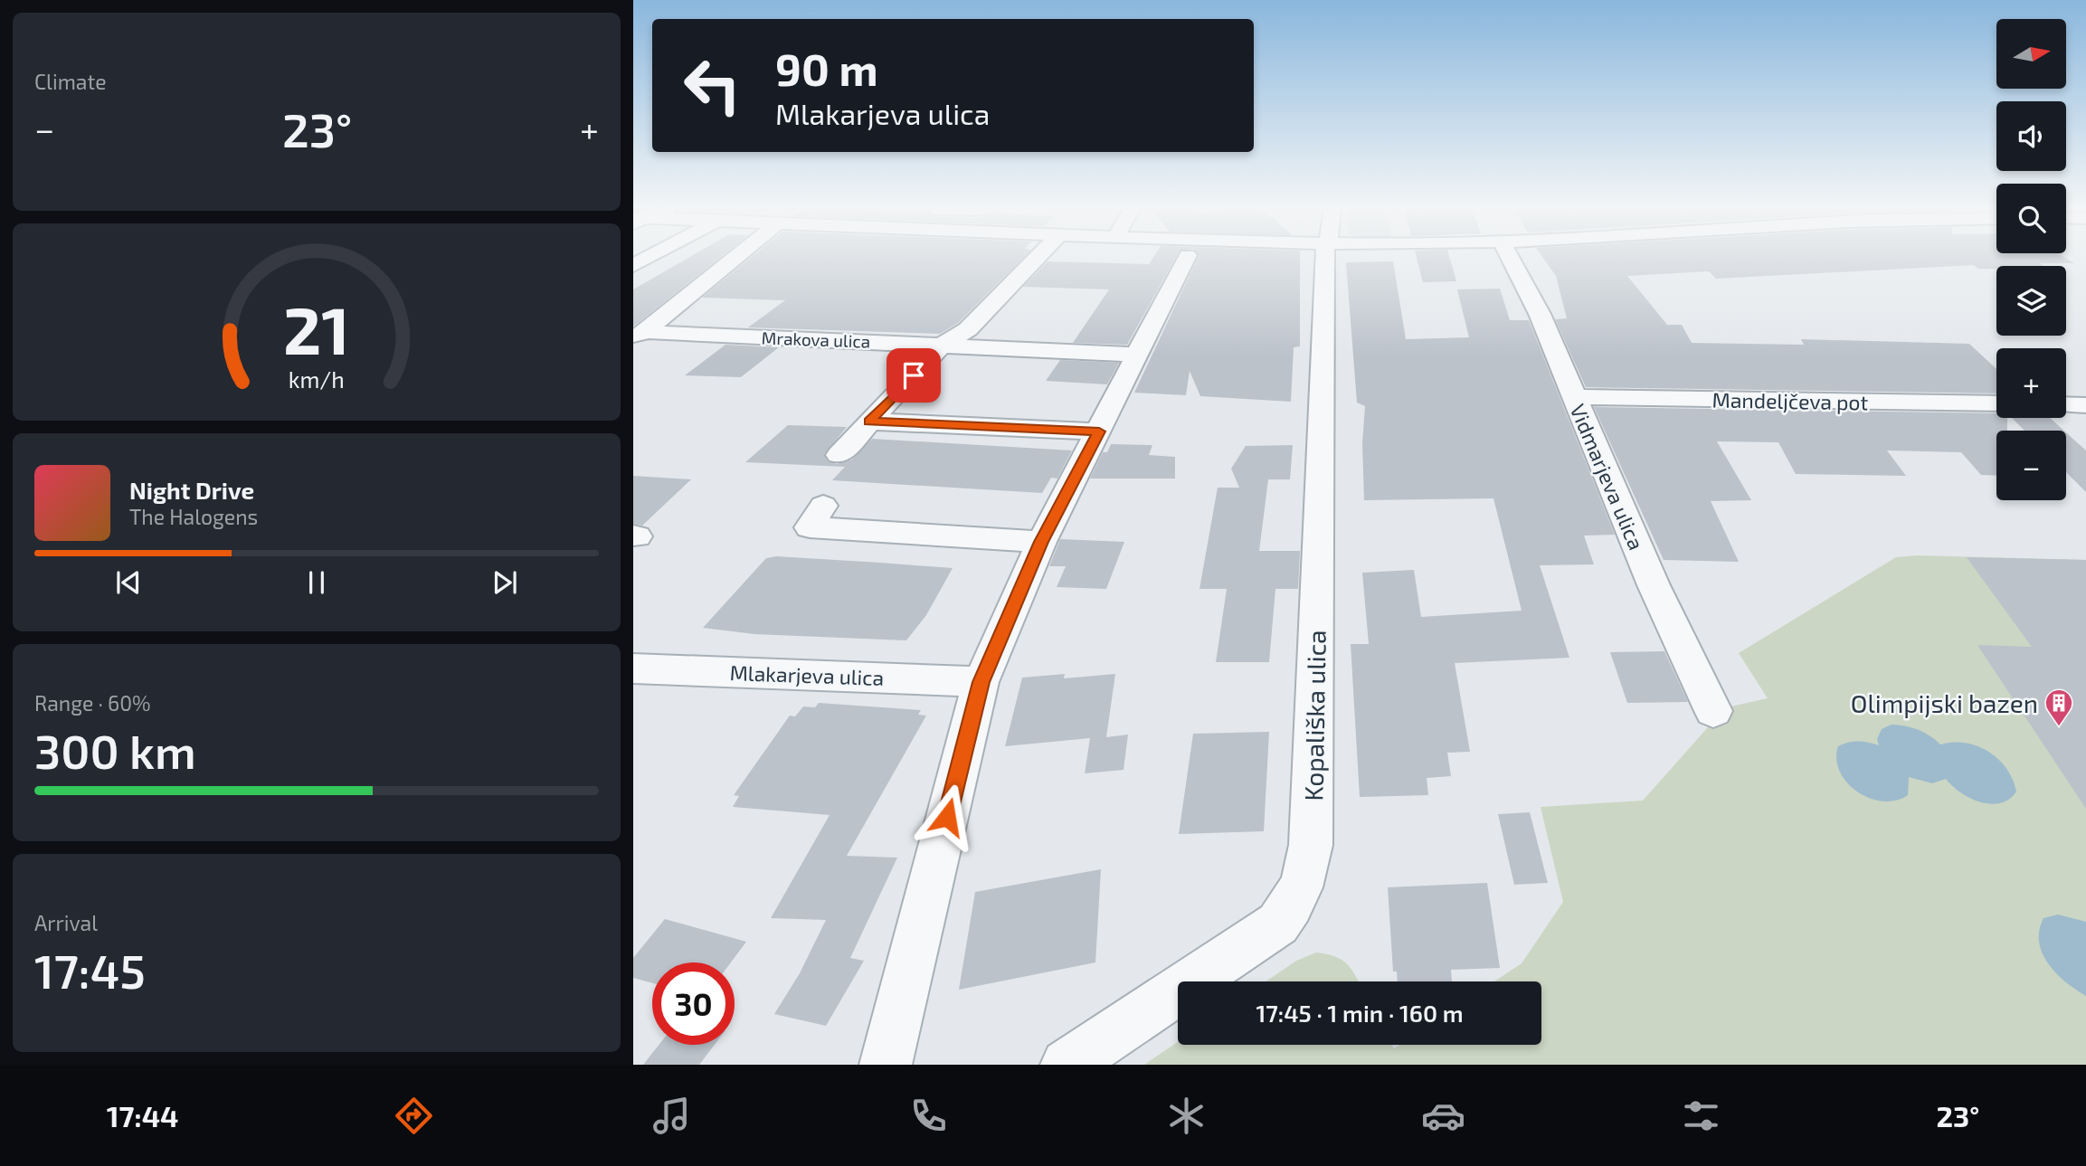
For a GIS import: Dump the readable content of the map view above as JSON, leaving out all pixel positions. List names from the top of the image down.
{
  "streets": {
    "street": [
      "Mrakova ulica",
      "Mandeljčeva pot",
      "Vidmarjeva ulica",
      "Mlakarjeva ulica",
      "Kopališka ulica"
    ]
  },
  "crossings": [
    ["Mandeljčeva pot", "Vidmarjeva ulica"]
  ],
  "places": {
    "building": ["Olimpijski bazen"]
  },
  "north": "right",
  "page": {
    "tile": [
      "Climate",
      ["Range · 60%", "300 km"],
      ["Arrival", "17:45"]
    ],
    "map_buttons": ["+", "−"],
    "turn": ["90 m", "Mlakarjeva ulica"],
    "heat": ["−", "23°", "+"],
    "song": ["Night Drive", "The Halogens"],
    "limit": "30",
    "trip": "17:45 · 1 min · 160 m",
    "tabs": ["17:44", "23°"],
    "gauge": ["21", "km/h"]
  }
}
